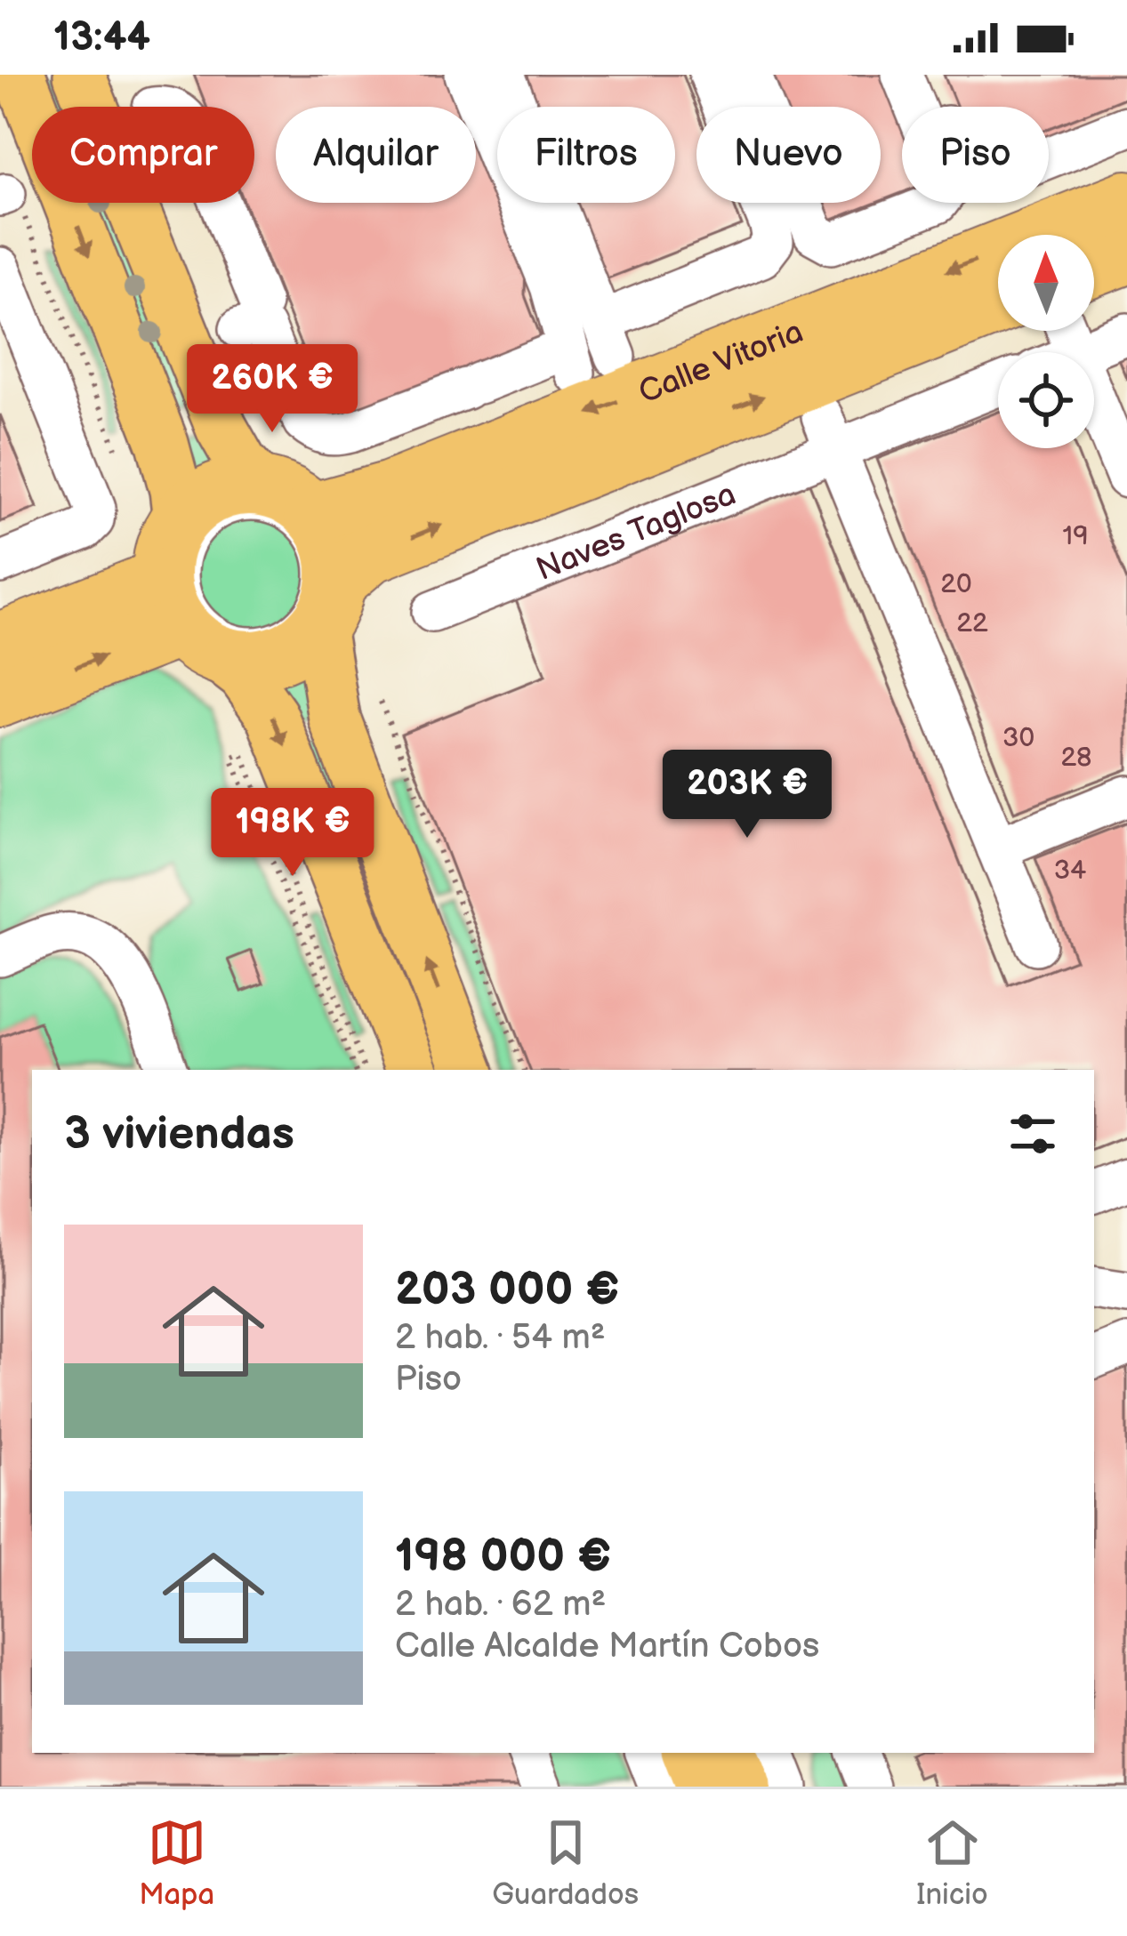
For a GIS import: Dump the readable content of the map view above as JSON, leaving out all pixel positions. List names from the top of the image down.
{
  "streets": {
    "highway": ["Calle Vitoria"],
    "lane": ["Naves Taglosa"]
  },
  "house_numbers": [
    "19",
    "20",
    "22",
    "30",
    "28",
    "34"
  ],
  "north": "top",
  "page": {
    "status": "13:44",
    "chip": [
      "Comprar",
      "Alquilar",
      "Filtros",
      "Nuevo",
      "Piso"
    ],
    "price": ["260K €", "203K €", "198K €"],
    "heading": "3 viviendas",
    "list": [
      {
        "name": "203 000 €",
        "note": "2 hab. · 54 m² · Piso"
      },
      {
        "name": "198 000 €",
        "note": "2 hab. · 62 m² · Calle Alcalde Martín Cobos"
      }
    ],
    "tabs": ["Mapa", "Guardados", "Inicio"]
  }
}
